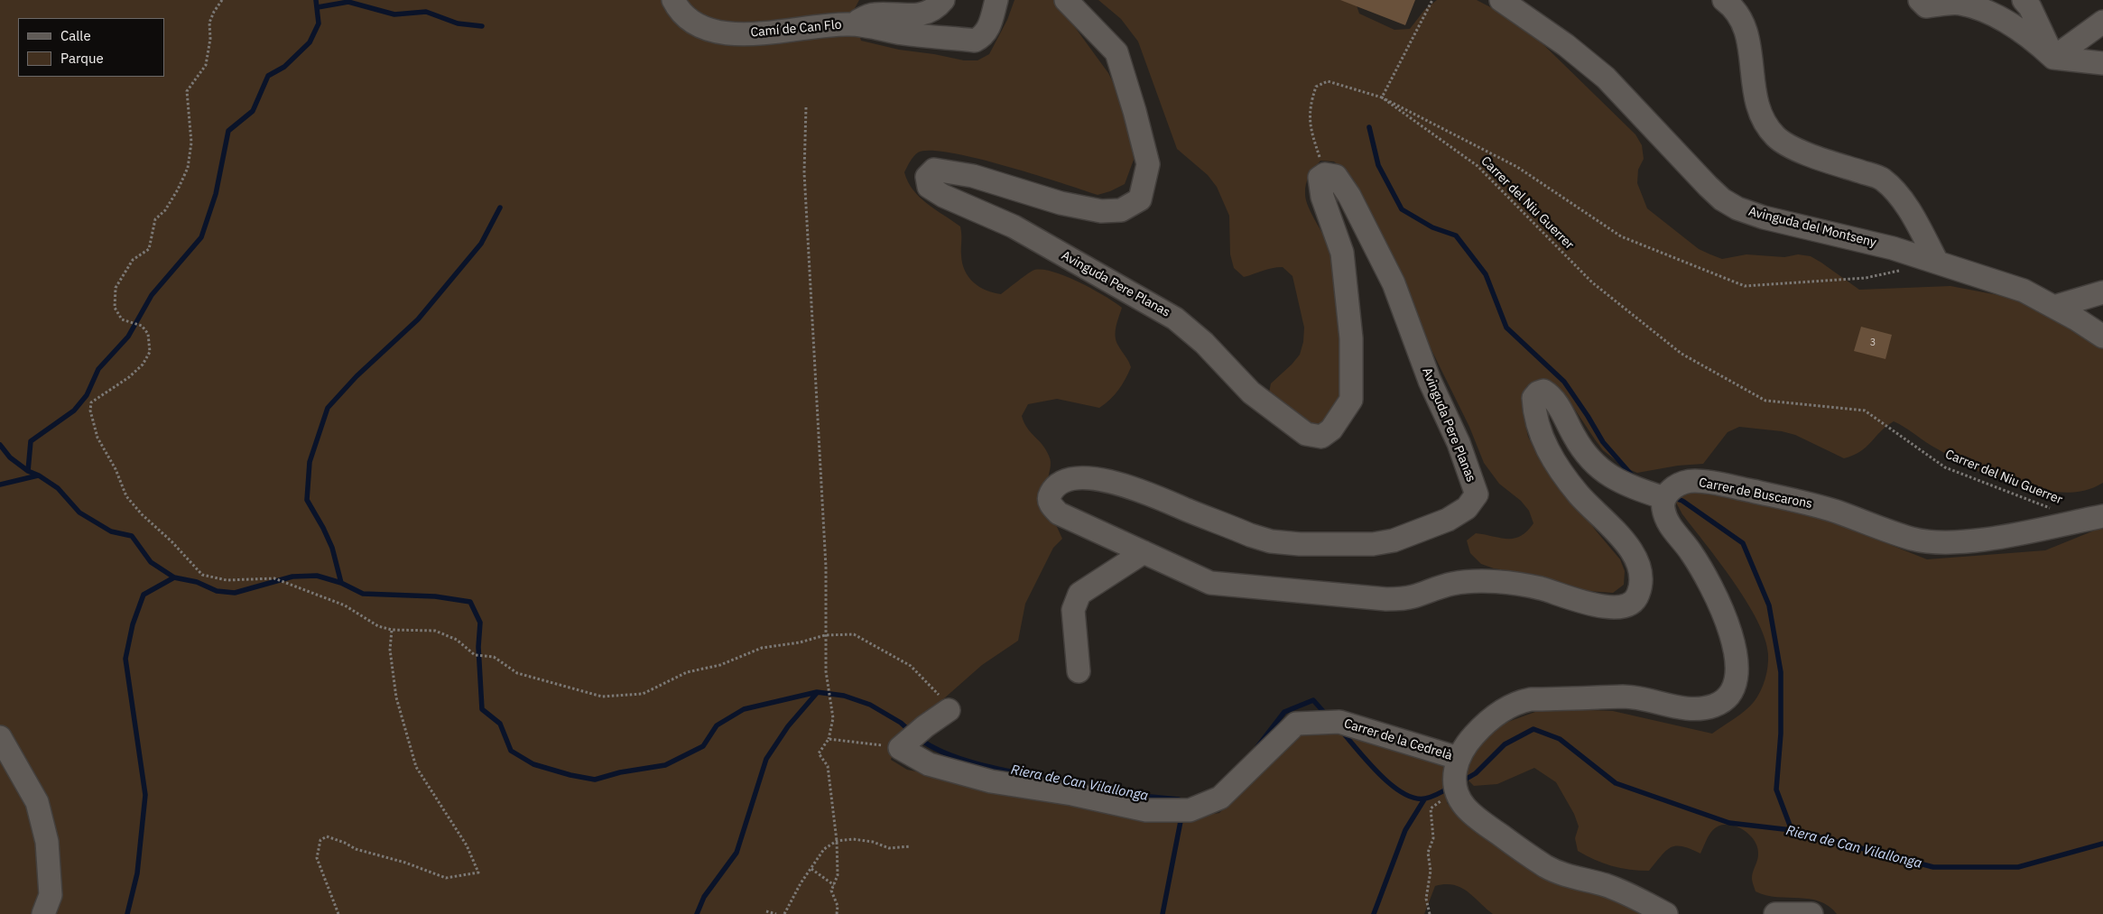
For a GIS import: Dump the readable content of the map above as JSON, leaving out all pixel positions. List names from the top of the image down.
{
  "streets": {
    "street": [
      "Camí de Can Flo",
      "Avinguda del Montseny",
      "Avinguda Pere Planas",
      "Carrer de Buscarons",
      "Carrer de la Cedrelà"
    ],
    "path": ["Carrer del Niu Guerrer"]
  },
  "crossings": [
    ["Avinguda Pere Planas", "Carrer de Buscarons"]
  ],
  "water": ["Riera de Can Vilallonga"],
  "house_numbers": ["3"],
  "legend": ["Calle", "Parque"]
}
